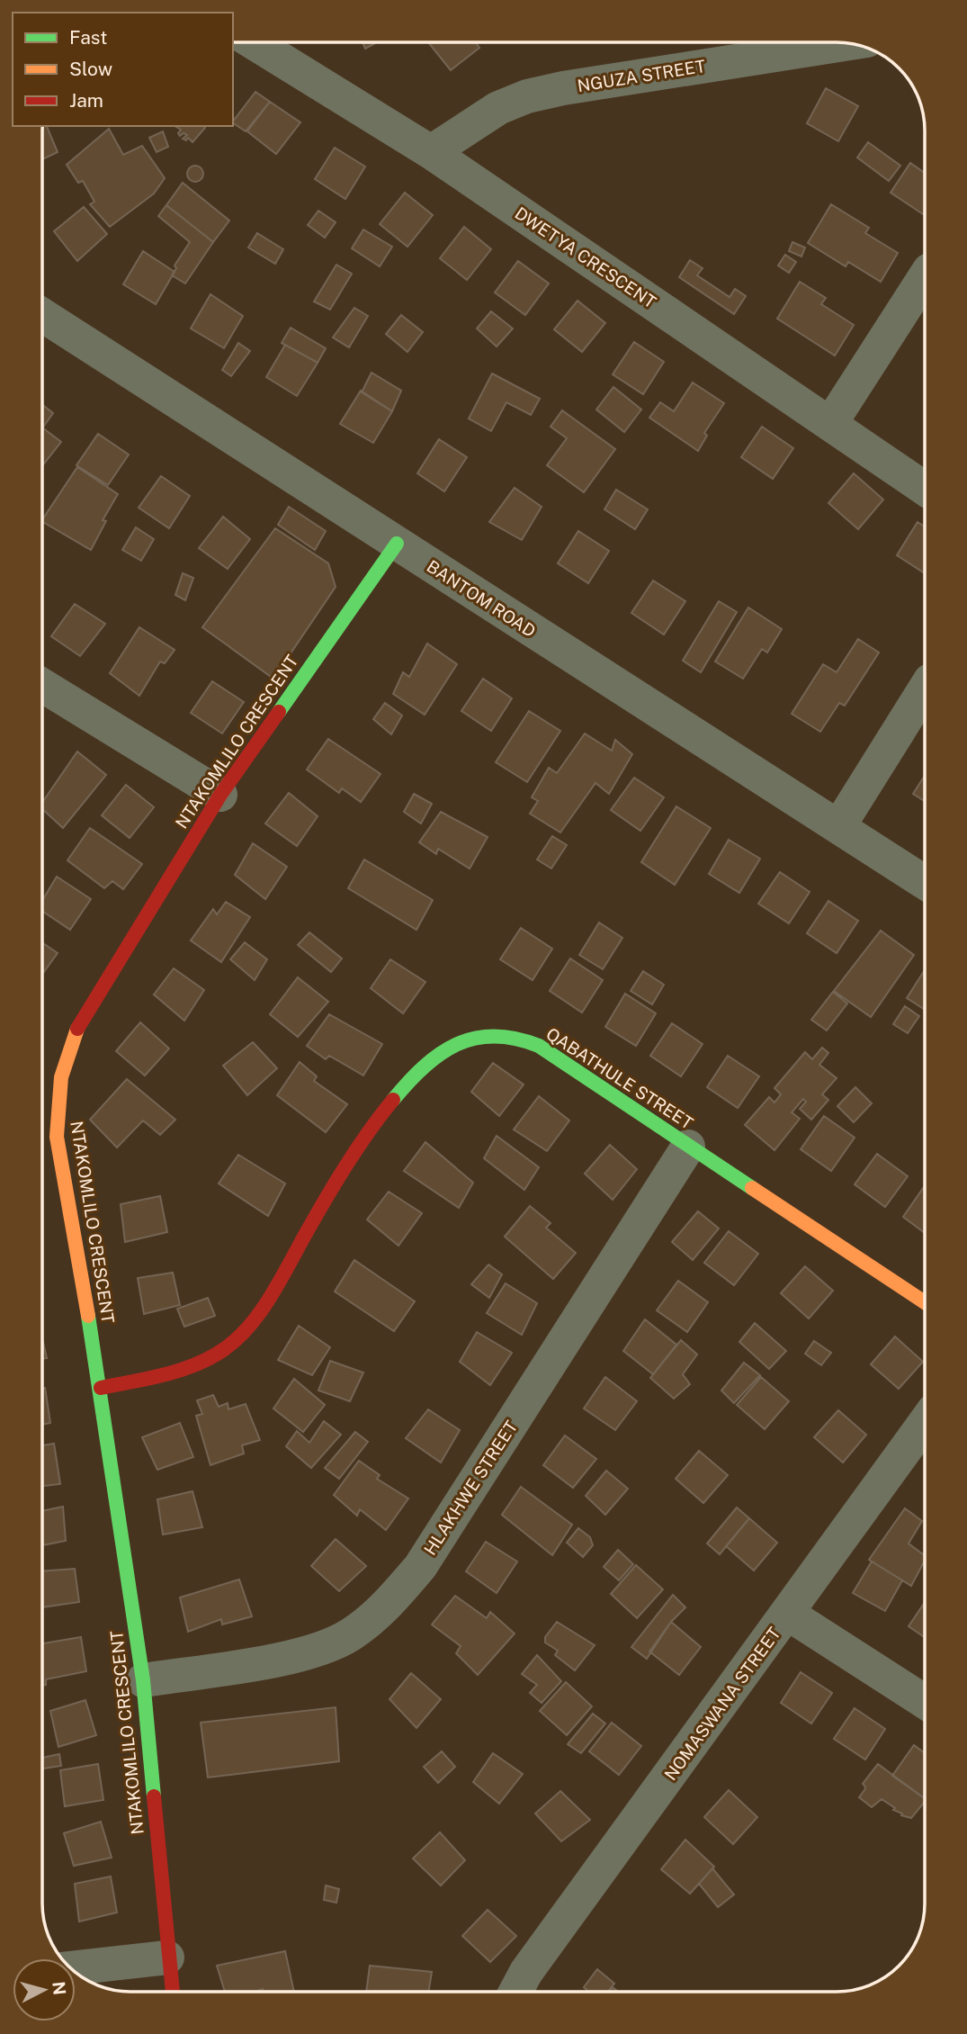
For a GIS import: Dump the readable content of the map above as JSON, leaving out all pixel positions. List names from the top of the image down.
{
  "streets": {
    "street": [
      "NGUZA STREET",
      "DWETYA CRESCENT",
      "BANTOM ROAD",
      "NTAKOMLILO CRESCENT",
      "QABATHULE STREET",
      "HLAKHWE STREET",
      "NOMASWANA STREET"
    ]
  },
  "crossings": [
    ["NGUZA STREET", "DWETYA CRESCENT"],
    ["BANTOM ROAD", "NTAKOMLILO CRESCENT"],
    ["NTAKOMLILO CRESCENT", "QABATHULE STREET"],
    ["NTAKOMLILO CRESCENT", "HLAKHWE STREET"],
    ["QABATHULE STREET", "HLAKHWE STREET"]
  ],
  "legend": ["Fast", "Slow", "Jam"],
  "north": "right"
}
